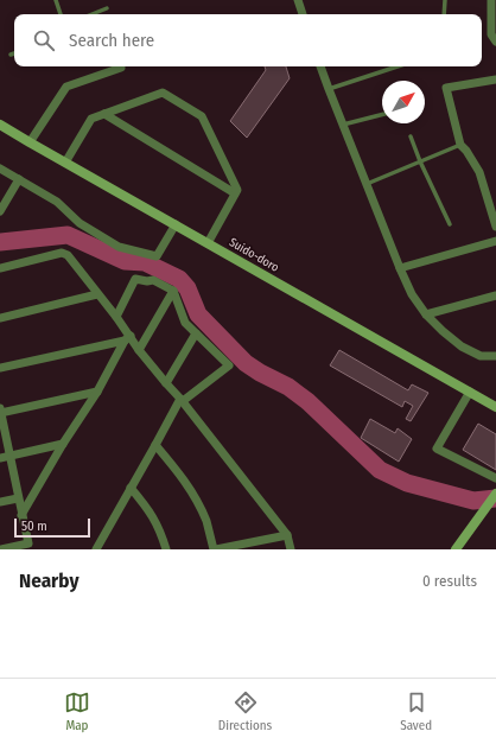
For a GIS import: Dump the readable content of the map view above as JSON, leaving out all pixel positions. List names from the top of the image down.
{
  "streets": {
    "street": ["Suido-doro"]
  },
  "scale_bar": "50 m",
  "north": "top right",
  "page": {
    "search": "Search here",
    "scale": "50 m",
    "heading": ["Nearby", "0 results"],
    "nav": ["Map", "Directions", "Saved"]
  }
}
